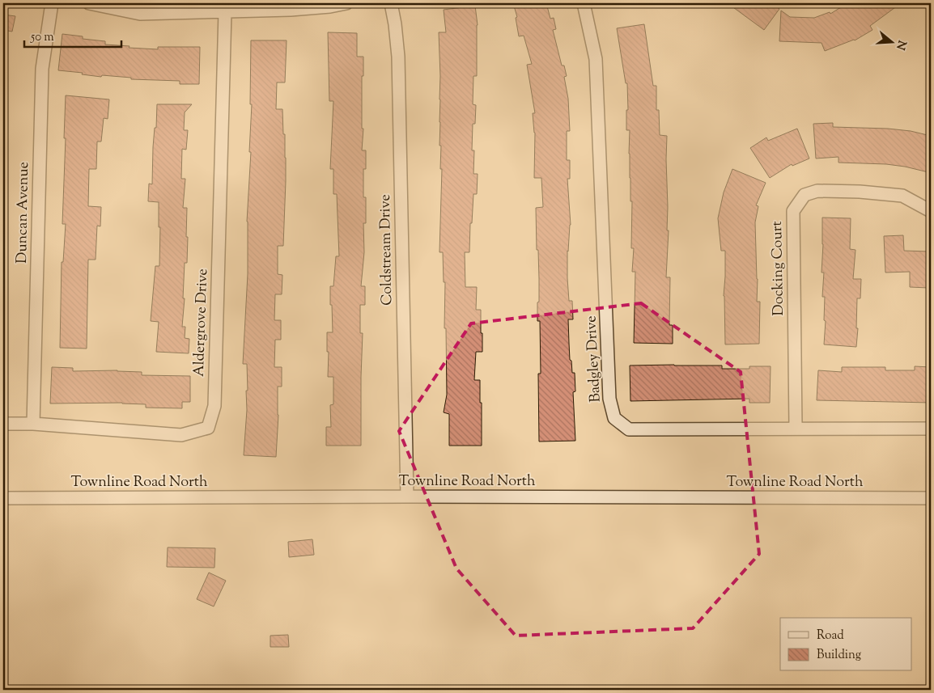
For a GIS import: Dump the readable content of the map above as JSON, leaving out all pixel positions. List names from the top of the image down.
{
  "streets": {
    "street": [
      "Duncan Avenue",
      "Coldstream Drive",
      "Docking Court",
      "Aldergrove Drive",
      "Badgley Drive",
      "Townline Road North"
    ]
  },
  "crossings": [
    ["Duncan Avenue", "Aldergrove Drive"],
    ["Coldstream Drive", "Townline Road North"],
    ["Docking Court", "Badgley Drive"]
  ],
  "legend": ["Road", "Building"],
  "scale_bar": "50 m",
  "north": "right"
}
